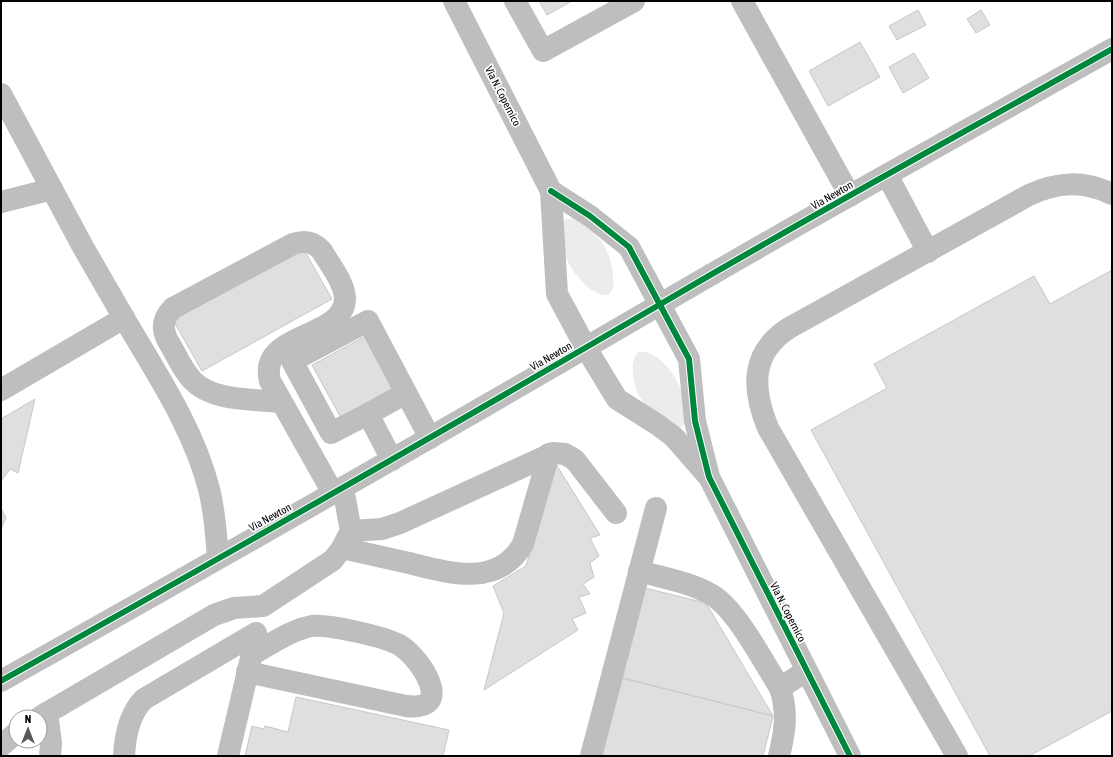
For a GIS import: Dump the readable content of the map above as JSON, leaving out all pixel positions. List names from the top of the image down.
{
  "streets": {
    "street": ["Via N. Copernico", "Via Newton"]
  },
  "north": "top"
}
